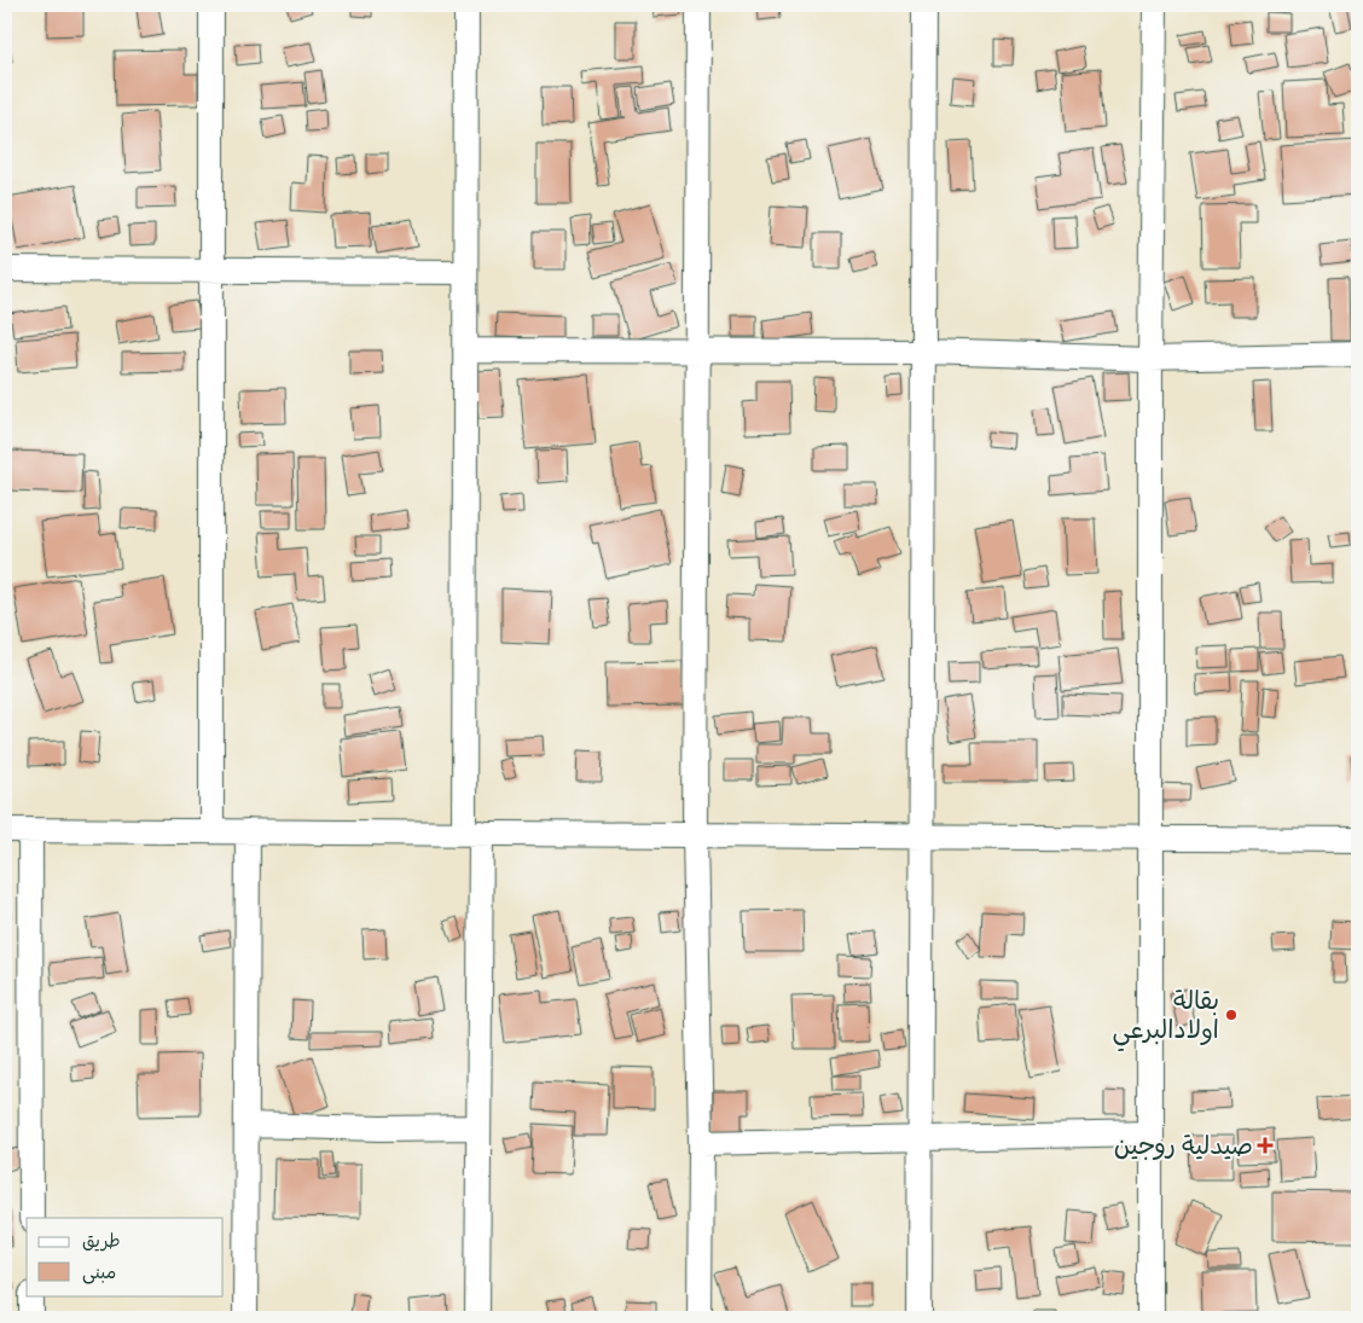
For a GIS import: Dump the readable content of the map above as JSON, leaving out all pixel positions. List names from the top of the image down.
{
  "places": {
    "other": ["بقالة اولادالبرعي"],
    "health": ["صيدلية روجين"]
  },
  "legend": ["طريق", "مبنى"]
}
